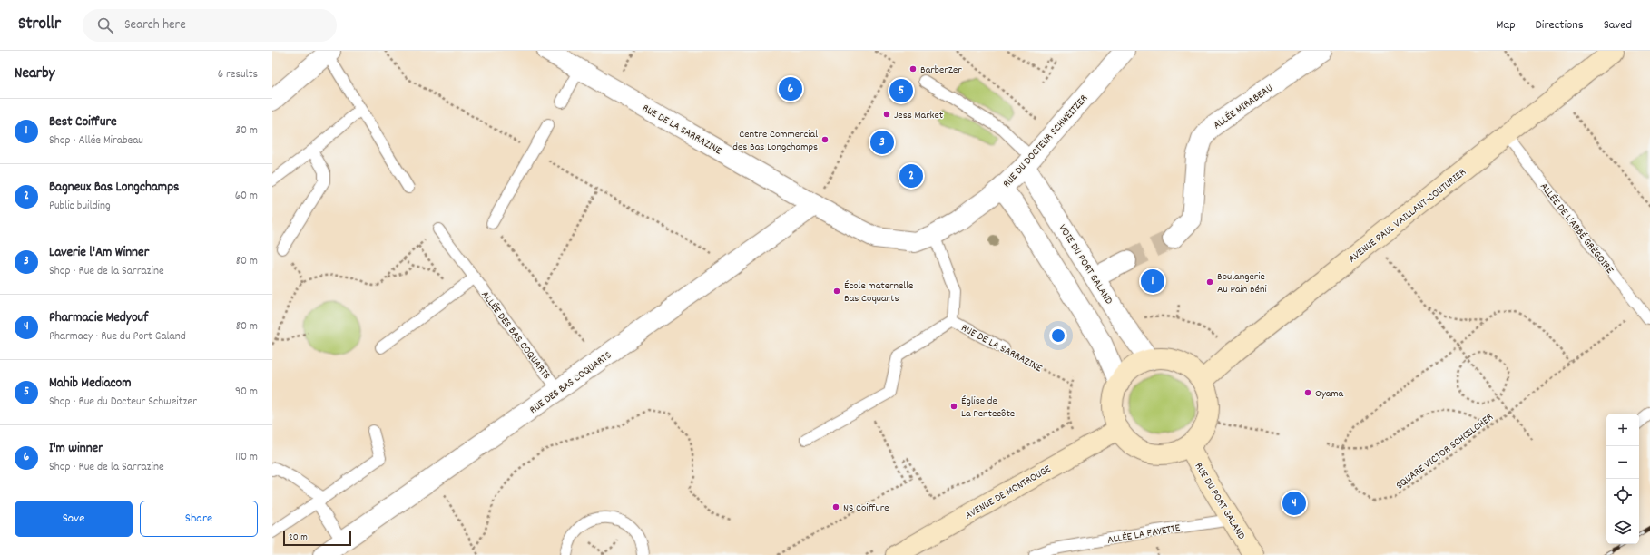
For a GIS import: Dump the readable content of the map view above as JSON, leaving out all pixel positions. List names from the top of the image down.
{
  "streets": {
    "street": [
      "ALLÉE MIRABEAU",
      "RUE DE LA SARRAZINE",
      "RUE DU DOCTEUR SCHWEITZER",
      "AVENUE PAUL VAILLANT-COUTURIER",
      "VOIE DU PORT GALAND",
      "RUE DES BAS COQUARTS",
      "AVENUE DE MONTROUGE",
      "RUE DU PORT GALAND"
    ],
    "lane": ["ALLÉE DE L'ABBÉ GRÉGOIRE", "ALLÉE DES BAS COQUARTS", "ALLÉE LA FAYETTE"],
    "path": ["SQUARE VICTOR SCHŒLCHER"]
  },
  "crossings": [
    ["RUE DE LA SARRAZINE", "RUE DU DOCTEUR SCHWEITZER"],
    ["RUE DE LA SARRAZINE", "RUE DES BAS COQUARTS"],
    ["RUE DU DOCTEUR SCHWEITZER", "VOIE DU PORT GALAND"],
    ["AVENUE PAUL VAILLANT-COUTURIER", "ALLÉE DE L'ABBÉ GRÉGOIRE"],
    ["AVENUE PAUL VAILLANT-COUTURIER", "VOIE DU PORT GALAND"],
    ["AVENUE PAUL VAILLANT-COUTURIER", "AVENUE DE MONTROUGE"],
    ["AVENUE PAUL VAILLANT-COUTURIER", "RUE DU PORT GALAND"],
    ["ALLÉE DE L'ABBÉ GRÉGOIRE", "SQUARE VICTOR SCHŒLCHER"],
    ["VOIE DU PORT GALAND", "AVENUE DE MONTROUGE"],
    ["VOIE DU PORT GALAND", "RUE DU PORT GALAND"],
    ["ALLÉE DES BAS COQUARTS", "RUE DES BAS COQUARTS"],
    ["AVENUE DE MONTROUGE", "RUE DU PORT GALAND"],
    ["RUE DU PORT GALAND", "ALLÉE LA FAYETTE"]
  ],
  "places": [
    "BarberZer",
    "Jess Market",
    "Centre Commercial des Bas Longchamps",
    "Boulangerie Au Pain Béni",
    "École maternelle Bas Coquarts",
    "Oyama",
    "Église de La Pentecôte",
    "NS Coiffure"
  ],
  "scale_bar": "20 m",
  "page": {
    "header": "Strollr",
    "search": "Search here",
    "nav": ["Map", "Directions", "Saved"],
    "heading": ["Nearby", "6 results"],
    "pins": [
      "6",
      "5",
      "3",
      "2",
      "1",
      "4"
    ],
    "list": [
      {
        "mark": "1",
        "name": "Best Coiffure",
        "note": "Shop · Allée Mirabeau",
        "value": "30 m"
      },
      {
        "mark": "2",
        "name": "Bagneux Bas Longchamps",
        "note": "Public building",
        "value": "60 m"
      },
      {
        "mark": "3",
        "name": "Laverie l'Am Winner",
        "note": "Shop · Rue de la Sarrazine",
        "value": "80 m"
      },
      {
        "mark": "4",
        "name": "Pharmacie Medyouf",
        "note": "Pharmacy · Rue du Port Galand",
        "value": "80 m"
      },
      {
        "mark": "5",
        "name": "Mahib Mediacom",
        "note": "Shop · Rue du Docteur Schweitzer",
        "value": "90 m"
      },
      {
        "mark": "6",
        "name": "I'm winner",
        "note": "Shop · Rue de la Sarrazine",
        "value": "110 m"
      }
    ],
    "map_buttons": ["+", "−"],
    "buttons": ["Save", "Share"],
    "scale": "20 m"
  }
}
